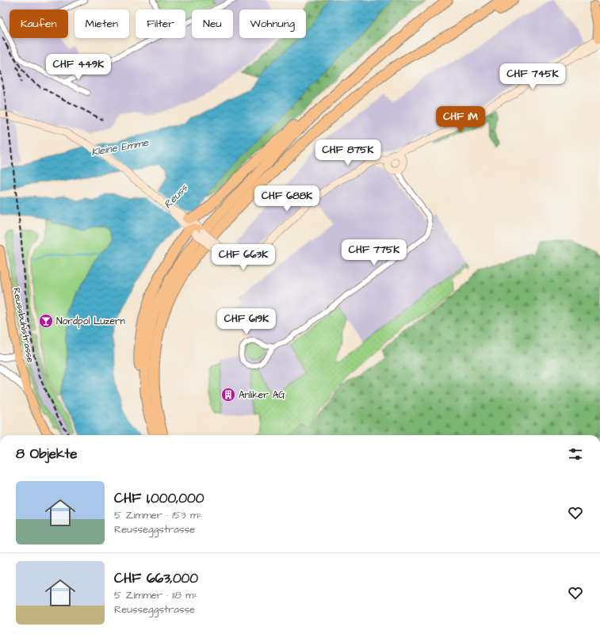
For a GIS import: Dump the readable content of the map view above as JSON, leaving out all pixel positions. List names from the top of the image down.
{
  "streets": {
    "main road": ["Reussbühlstrasse"]
  },
  "water": ["Kleine Emme", "Reuss"],
  "places": {
    "bar": ["Nordpol Luzern"],
    "building": ["Anliker AG"]
  },
  "page": {
    "chip": [
      "Kaufen",
      "Mieten",
      "Filter",
      "Neu",
      "Wohnung"
    ],
    "price": [
      "CHF 449K",
      "CHF 745K",
      "CHF 1M",
      "CHF 875K",
      "CHF 688K",
      "CHF 775K",
      "CHF 663K",
      "CHF 619K"
    ],
    "heading": "8 Objekte",
    "list": [
      {
        "name": "CHF 1,000,000",
        "note": "5 Zimmer · 153 m² · Reusseggstrasse"
      },
      {
        "name": "CHF 663,000",
        "note": "5 Zimmer · 118 m² · Reusseggstrasse"
      }
    ]
  }
}
